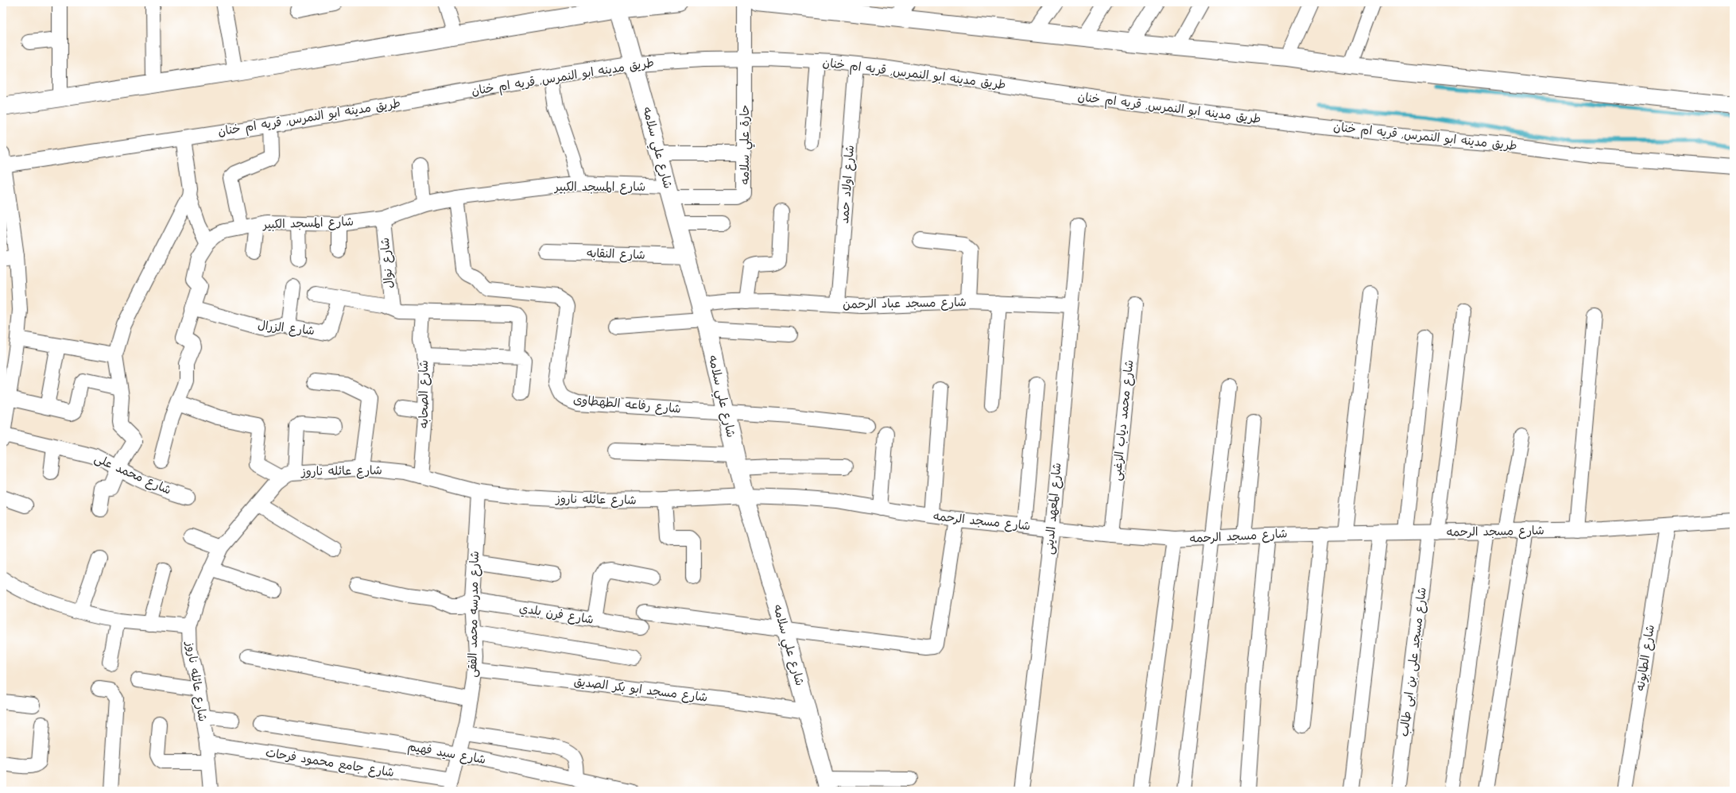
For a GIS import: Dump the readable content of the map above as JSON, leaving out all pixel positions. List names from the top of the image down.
{
  "streets": {
    "street": [
      "طريق مدينه ابو النمرس, قريه ام خنان",
      "حارة علي سلامه",
      "شارع علي سلامه",
      "شارع اولاد حمد",
      "شارع المسجد الكبير",
      "شارع النقابه",
      "شارع نوال",
      "شارع مسجد عباد الرحمن",
      "شارع الزرال",
      "شارع الصحابه",
      "شارع رفاعه الطهطاوى",
      "شارع محمد دياب الزغبى",
      "شارع عائله ناروز",
      "شارع محمد على",
      "شارع المعهد الدينى",
      "شارع مسجد الرحمه",
      "شارع مدرسه محمد الفقى",
      "شارع فرن بلدي",
      "شارع الطابونه",
      "شارع مسجد على بن ابى طالب",
      "شارع مسجد ابو بكر الصديق",
      "شارع سيد فهيم",
      "شارع جامع محمود فرحات"
    ]
  },
  "crossings": [
    ["طريق مدينه ابو النمرس, قريه ام خنان", "حارة علي سلامه"],
    ["طريق مدينه ابو النمرس, قريه ام خنان", "شارع علي سلامه"],
    ["طريق مدينه ابو النمرس, قريه ام خنان", "شارع اولاد حمد"],
    ["حارة علي سلامه", "شارع علي سلامه"],
    ["حارة علي سلامه", "شارع المسجد الكبير"],
    ["شارع علي سلامه", "شارع المسجد الكبير"],
    ["شارع علي سلامه", "شارع النقابه"],
    ["شارع علي سلامه", "شارع مسجد عباد الرحمن"],
    ["شارع علي سلامه", "شارع رفاعه الطهطاوى"],
    ["شارع علي سلامه", "شارع عائله ناروز"],
    ["شارع علي سلامه", "شارع مسجد الرحمه"],
    ["شارع علي سلامه", "شارع مسجد ابو بكر الصديق"],
    ["شارع اولاد حمد", "شارع مسجد عباد الرحمن"],
    ["شارع المسجد الكبير", "شارع نوال"],
    ["شارع المسجد الكبير", "شارع الزرال"],
    ["شارع المسجد الكبير", "شارع رفاعه الطهطاوى"],
    ["شارع مسجد عباد الرحمن", "شارع المعهد الدينى"],
    ["شارع الصحابه", "شارع عائله ناروز"],
    ["شارع محمد دياب الزغبى", "شارع مسجد الرحمه"],
    ["شارع عائله ناروز", "شارع مسجد الرحمه"],
    ["شارع عائله ناروز", "شارع مدرسه محمد الفقى"],
    ["شارع عائله ناروز", "شارع جامع محمود فرحات"],
    ["شارع المعهد الدينى", "شارع مسجد الرحمه"],
    ["شارع مسجد الرحمه", "شارع الطابونه"],
    ["شارع مسجد الرحمه", "شارع مسجد على بن ابى طالب"],
    ["شارع مدرسه محمد الفقى", "شارع فرن بلدي"],
    ["شارع مدرسه محمد الفقى", "شارع مسجد ابو بكر الصديق"],
    ["شارع مدرسه محمد الفقى", "شارع سيد فهيم"],
    ["شارع مدرسه محمد الفقى", "شارع جامع محمود فرحات"]
  ]
}
